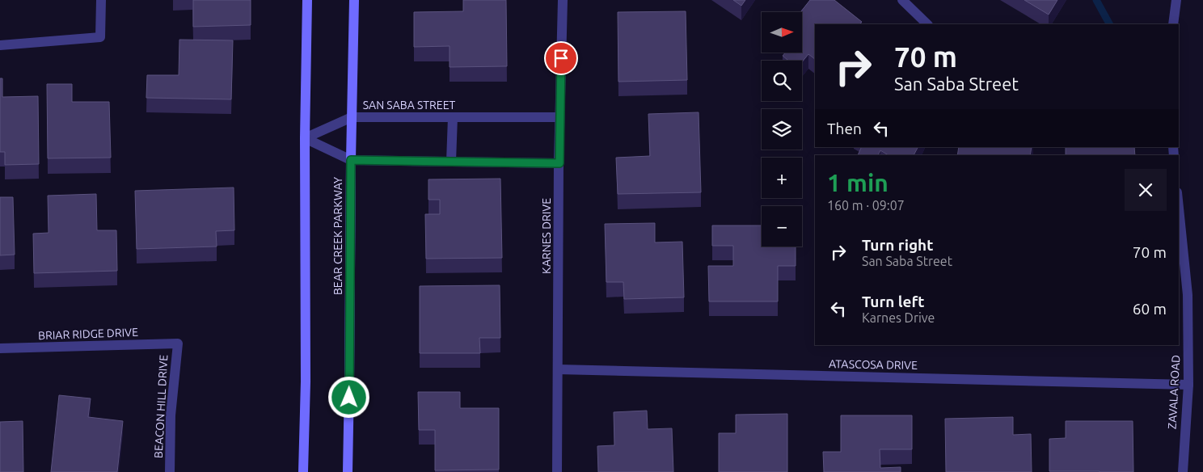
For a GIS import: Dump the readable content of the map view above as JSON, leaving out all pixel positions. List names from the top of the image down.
{
  "streets": {
    "main road": ["BEAR CREEK PARKWAY"],
    "street": [
      "SAN SABA STREET",
      "KARNES DRIVE",
      "BRIAR RIDGE DRIVE",
      "ATASCOSA DRIVE",
      "ZAVALA ROAD",
      "BEACON HILL DRIVE"
    ]
  },
  "crossings": [
    ["SAN SABA STREET", "BEAR CREEK PARKWAY"],
    ["SAN SABA STREET", "KARNES DRIVE"],
    ["KARNES DRIVE", "ATASCOSA DRIVE"],
    ["BRIAR RIDGE DRIVE", "BEACON HILL DRIVE"],
    ["ATASCOSA DRIVE", "ZAVALA ROAD"]
  ],
  "north": "right",
  "page": {
    "map_buttons": ["+", "−"],
    "turn": ["70 m", "San Saba Street"],
    "then": "Then",
    "heading": ["1 min", "160 m · 09:07"],
    "list": [
      {
        "name": "Turn right",
        "note": "San Saba Street",
        "value": "70 m"
      },
      {
        "name": "Turn left",
        "note": "Karnes Drive",
        "value": "60 m"
      }
    ]
  }
}
